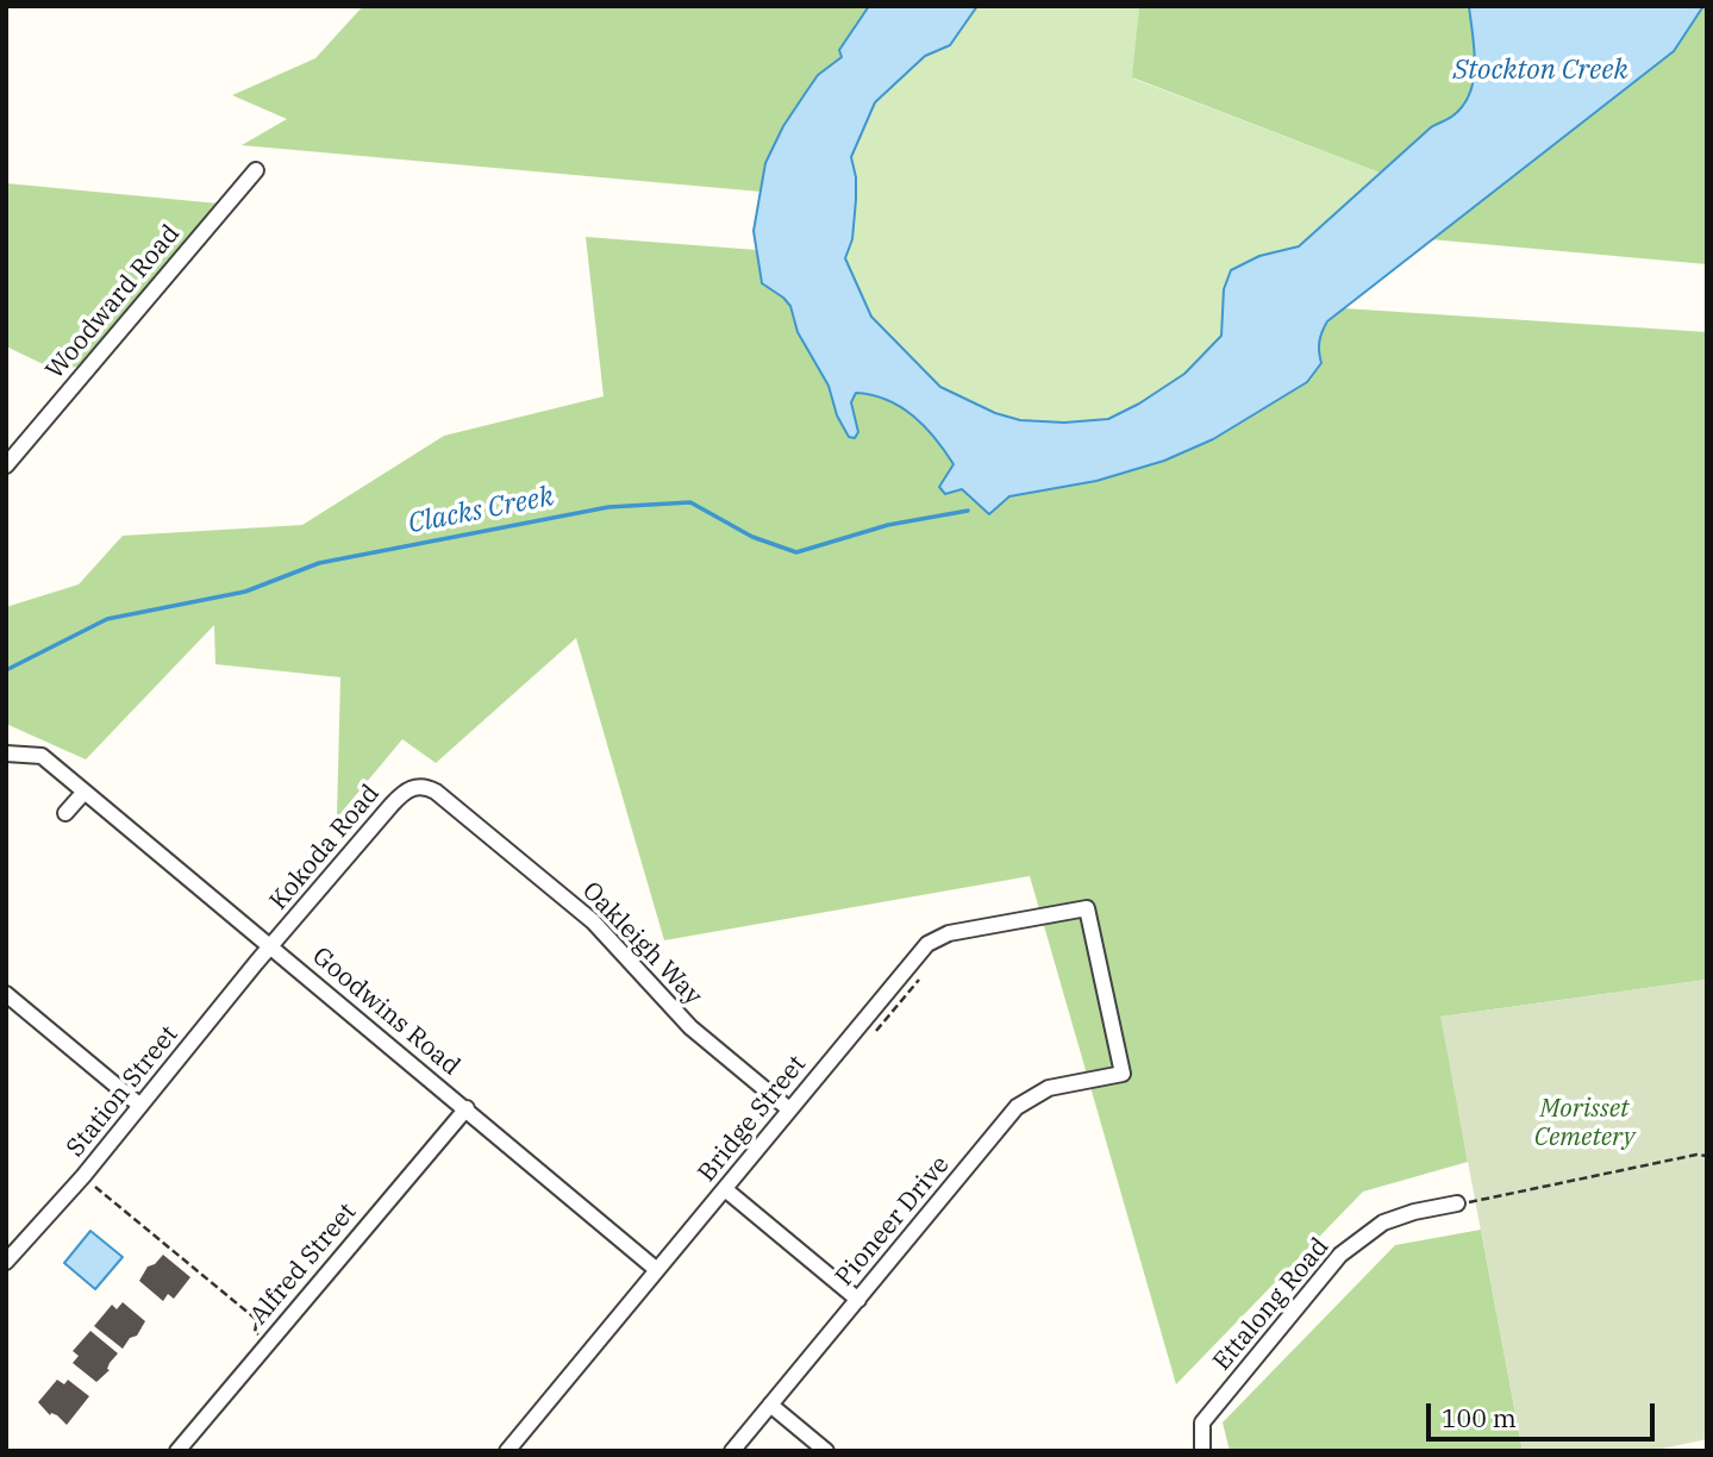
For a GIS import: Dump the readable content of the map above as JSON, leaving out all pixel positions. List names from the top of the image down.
{
  "streets": {
    "street": [
      "Woodward Road",
      "Kokoda Road",
      "Oakleigh Way",
      "Goodwins Road",
      "Station Street",
      "Bridge Street",
      "Pioneer Drive",
      "Alfred Street",
      "Ettalong Road"
    ]
  },
  "crossings": [
    ["Kokoda Road", "Oakleigh Way"],
    ["Kokoda Road", "Goodwins Road"],
    ["Kokoda Road", "Station Street"],
    ["Oakleigh Way", "Bridge Street"],
    ["Goodwins Road", "Station Street"],
    ["Goodwins Road", "Bridge Street"],
    ["Goodwins Road", "Alfred Street"],
    ["Bridge Street", "Pioneer Drive"]
  ],
  "water": ["Stockton Creek", "Clacks Creek"],
  "parks": ["Morisset Cemetery"],
  "scale_bar": "100 m"
}
